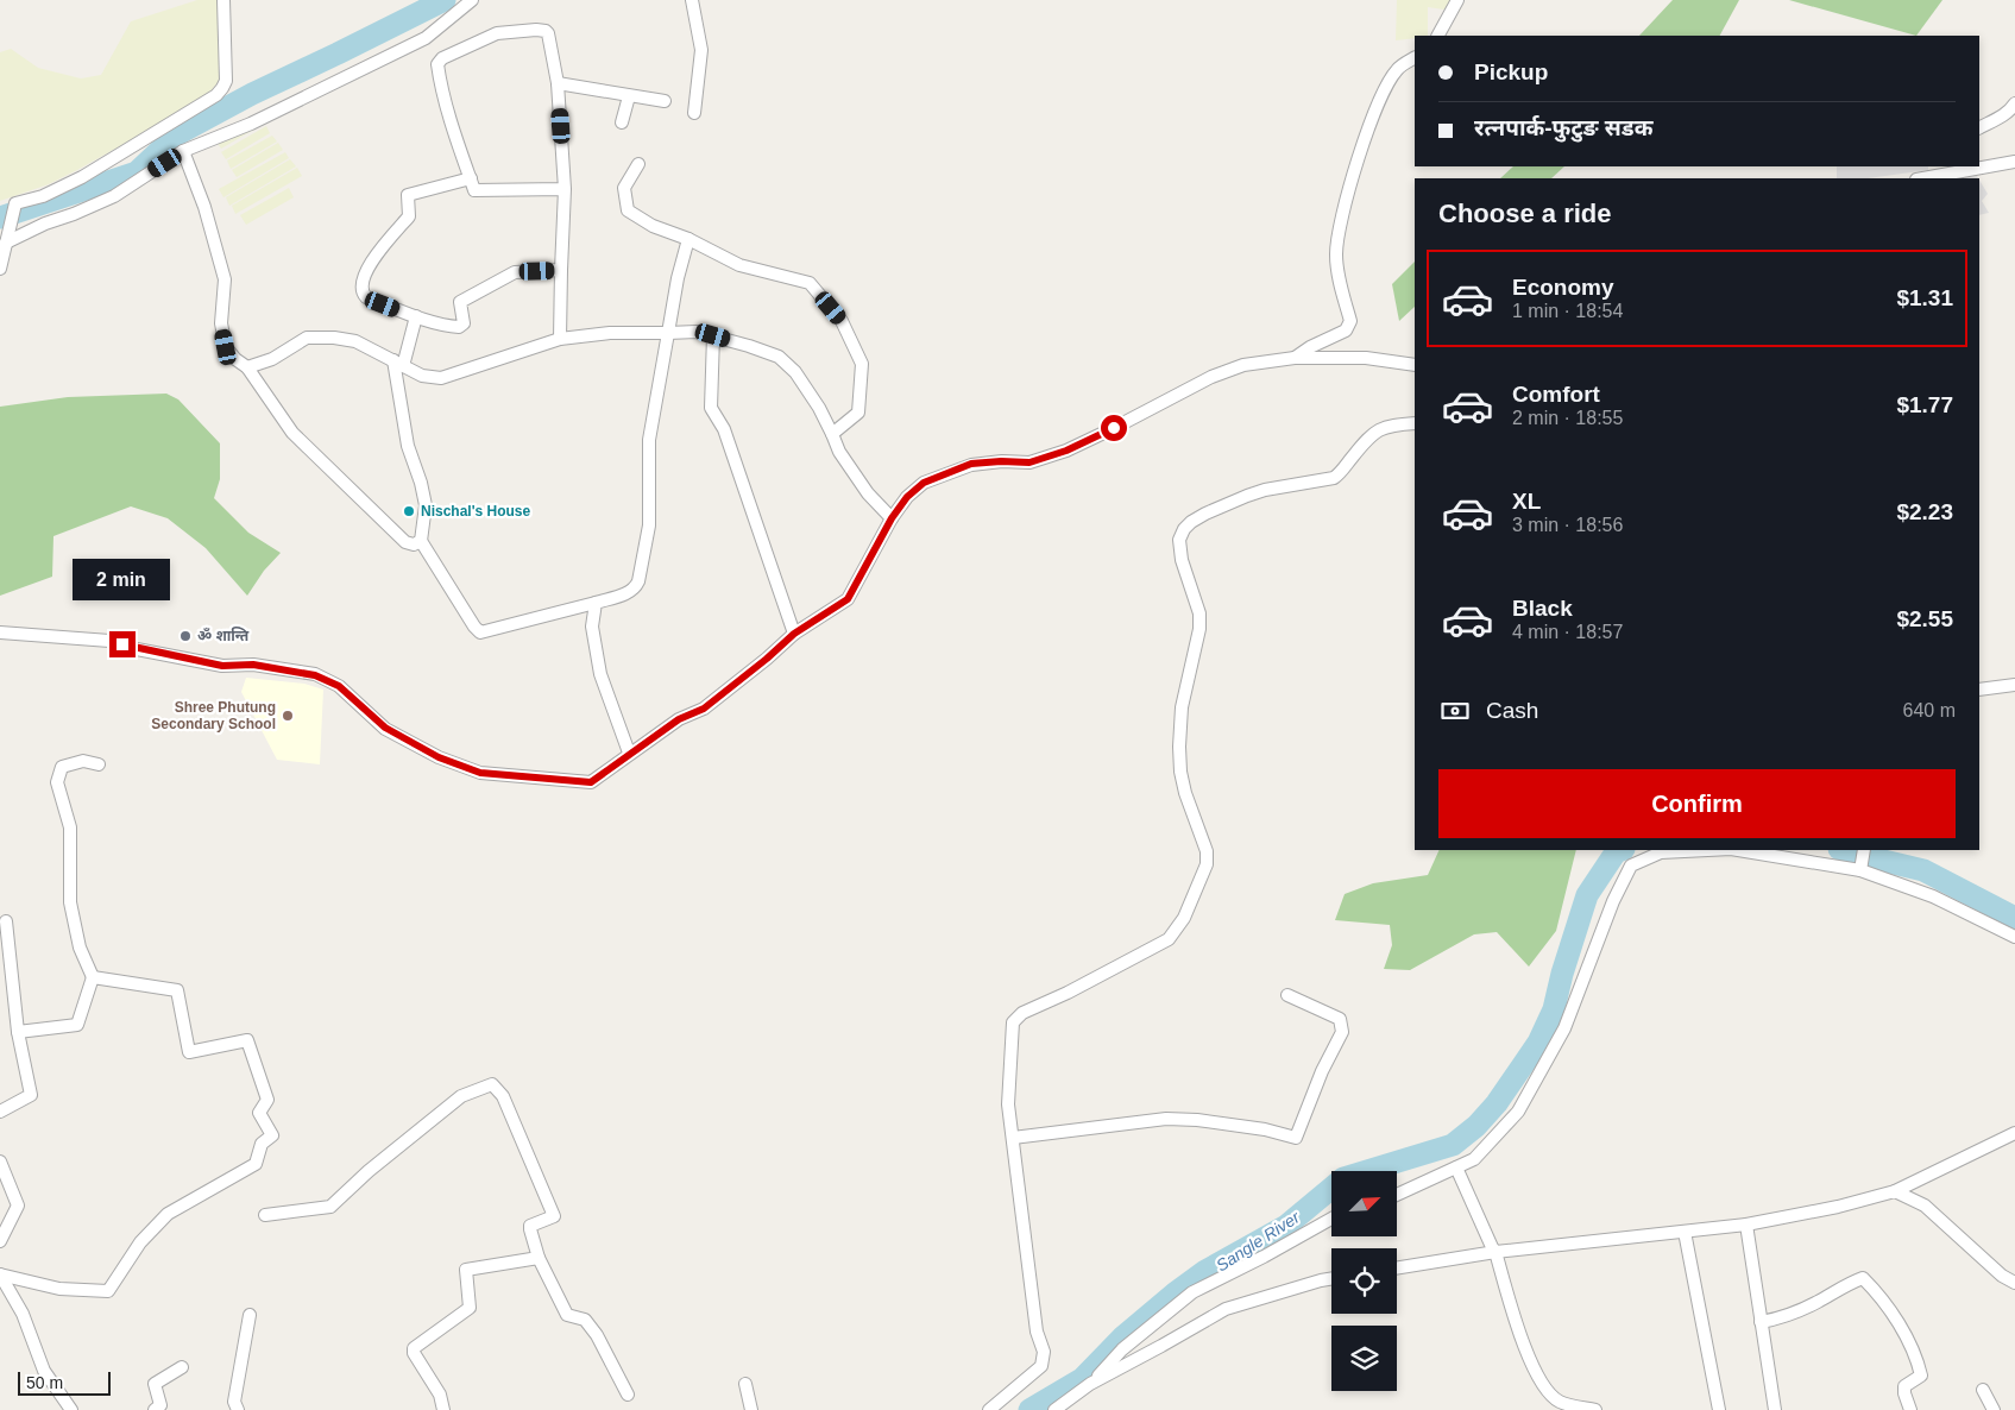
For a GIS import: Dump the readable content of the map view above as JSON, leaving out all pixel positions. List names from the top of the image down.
{
  "water": ["Sangle River"],
  "places": ["Nischal's House", "ॐ शान्ति", "Shree Phutung Secondary School"],
  "scale_bar": "50 m",
  "north": "top right",
  "page": {
    "banner": ["Pickup", "रत्नपार्क-फुटुङ सडक"],
    "heading": "Choose a ride",
    "list": [
      {
        "name": "Economy",
        "note": "1 min · 18:54",
        "value": "$1.31"
      },
      {
        "name": "Comfort",
        "note": "2 min · 18:55",
        "value": "$1.77"
      },
      {
        "name": "XL",
        "note": "3 min · 18:56",
        "value": "$2.23"
      },
      {
        "name": "Black",
        "note": "4 min · 18:57",
        "value": "$2.55"
      }
    ],
    "bubble": "2 min",
    "pay": ["Cash", "640 m"],
    "buttons": "Confirm",
    "scale": "50 m"
  }
}
